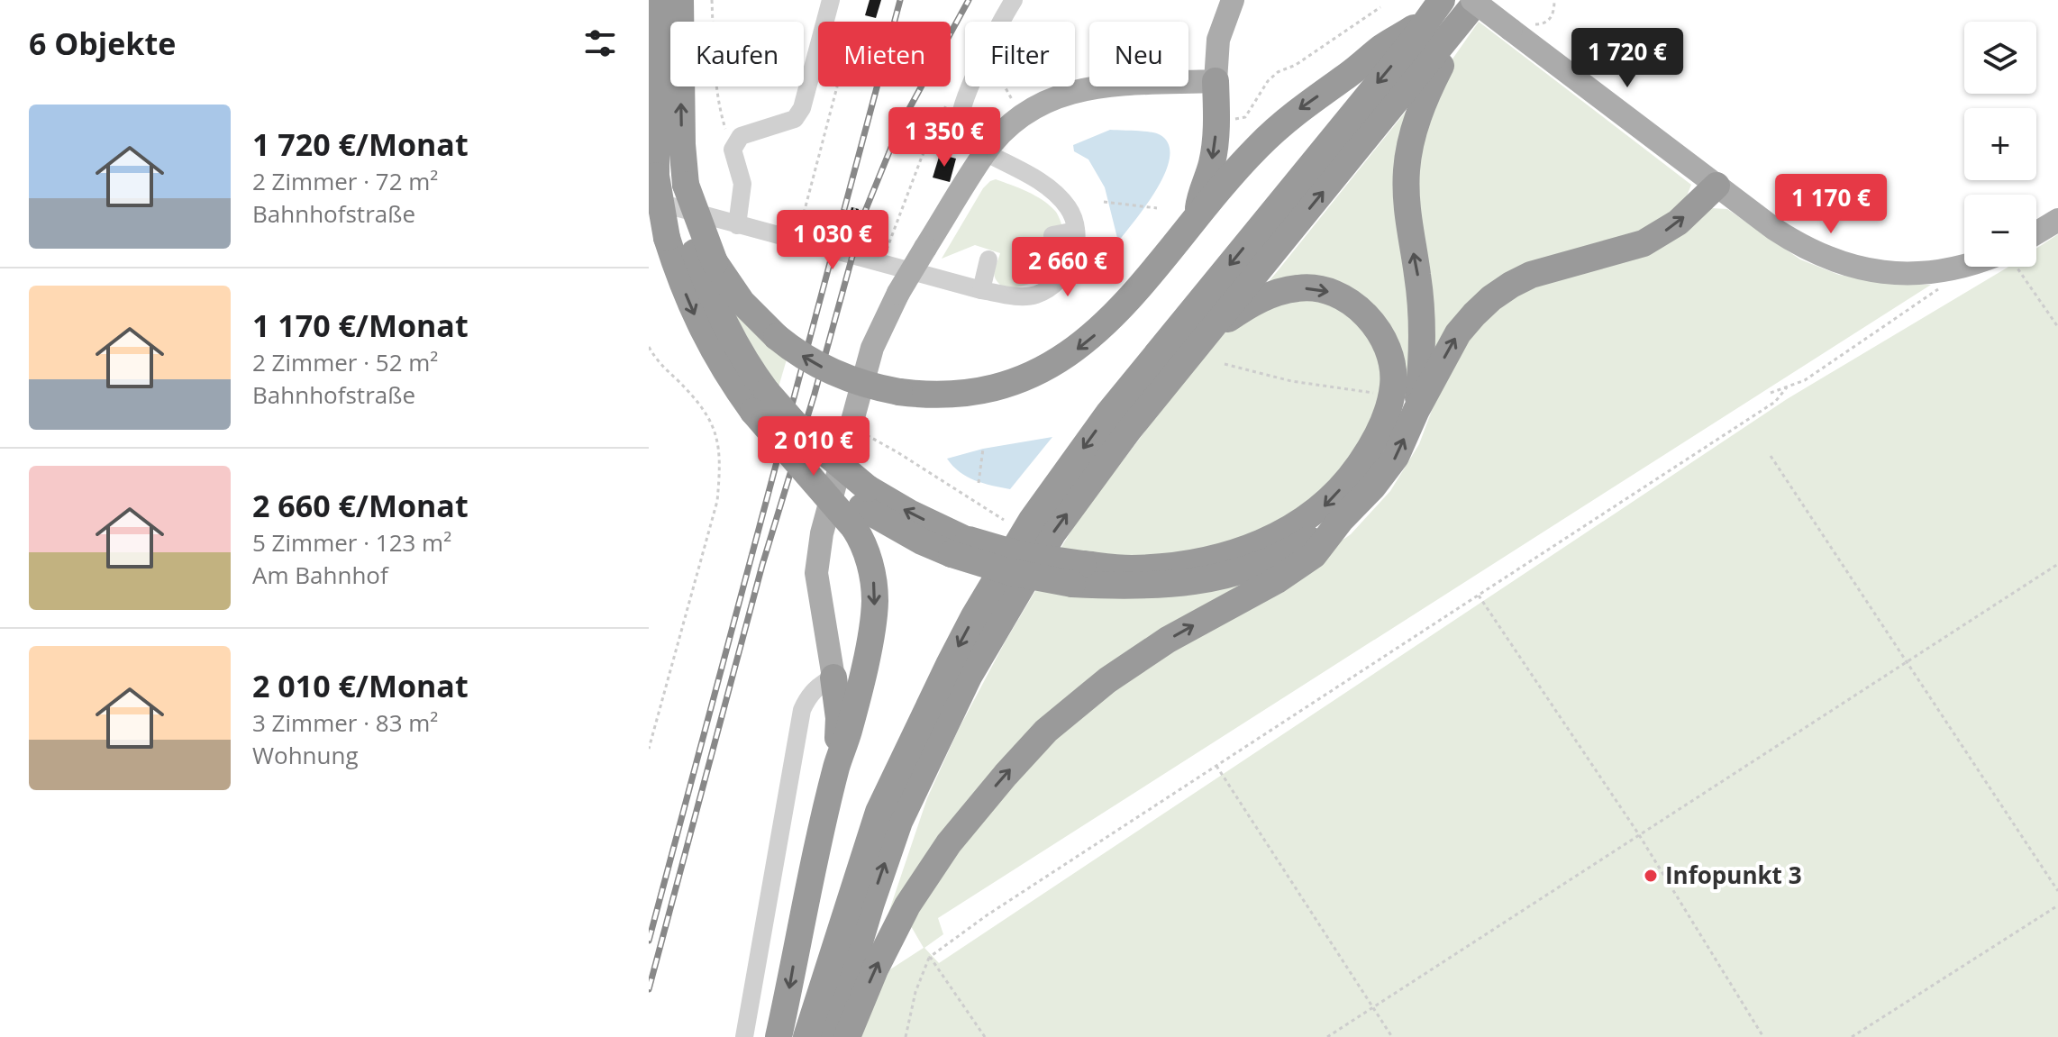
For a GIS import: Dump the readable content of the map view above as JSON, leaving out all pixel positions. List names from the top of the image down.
{
  "places": ["Infopunkt 3"],
  "page": {
    "heading": "6 Objekte",
    "map_buttons": ["+", "−"],
    "chip": [
      "Kaufen",
      "Mieten",
      "Filter",
      "Neu"
    ],
    "price": [
      "1 720 €",
      "1 350 €",
      "1 170 €",
      "1 030 €",
      "2 660 €",
      "2 010 €"
    ],
    "list": [
      {
        "name": "1 720 €/Monat",
        "note": "2 Zimmer · 72 m² · Bahnhofstraße"
      },
      {
        "name": "1 170 €/Monat",
        "note": "2 Zimmer · 52 m² · Bahnhofstraße"
      },
      {
        "name": "2 660 €/Monat",
        "note": "5 Zimmer · 123 m² · Am Bahnhof"
      },
      {
        "name": "2 010 €/Monat",
        "note": "3 Zimmer · 83 m² · Wohnung"
      }
    ]
  }
}
